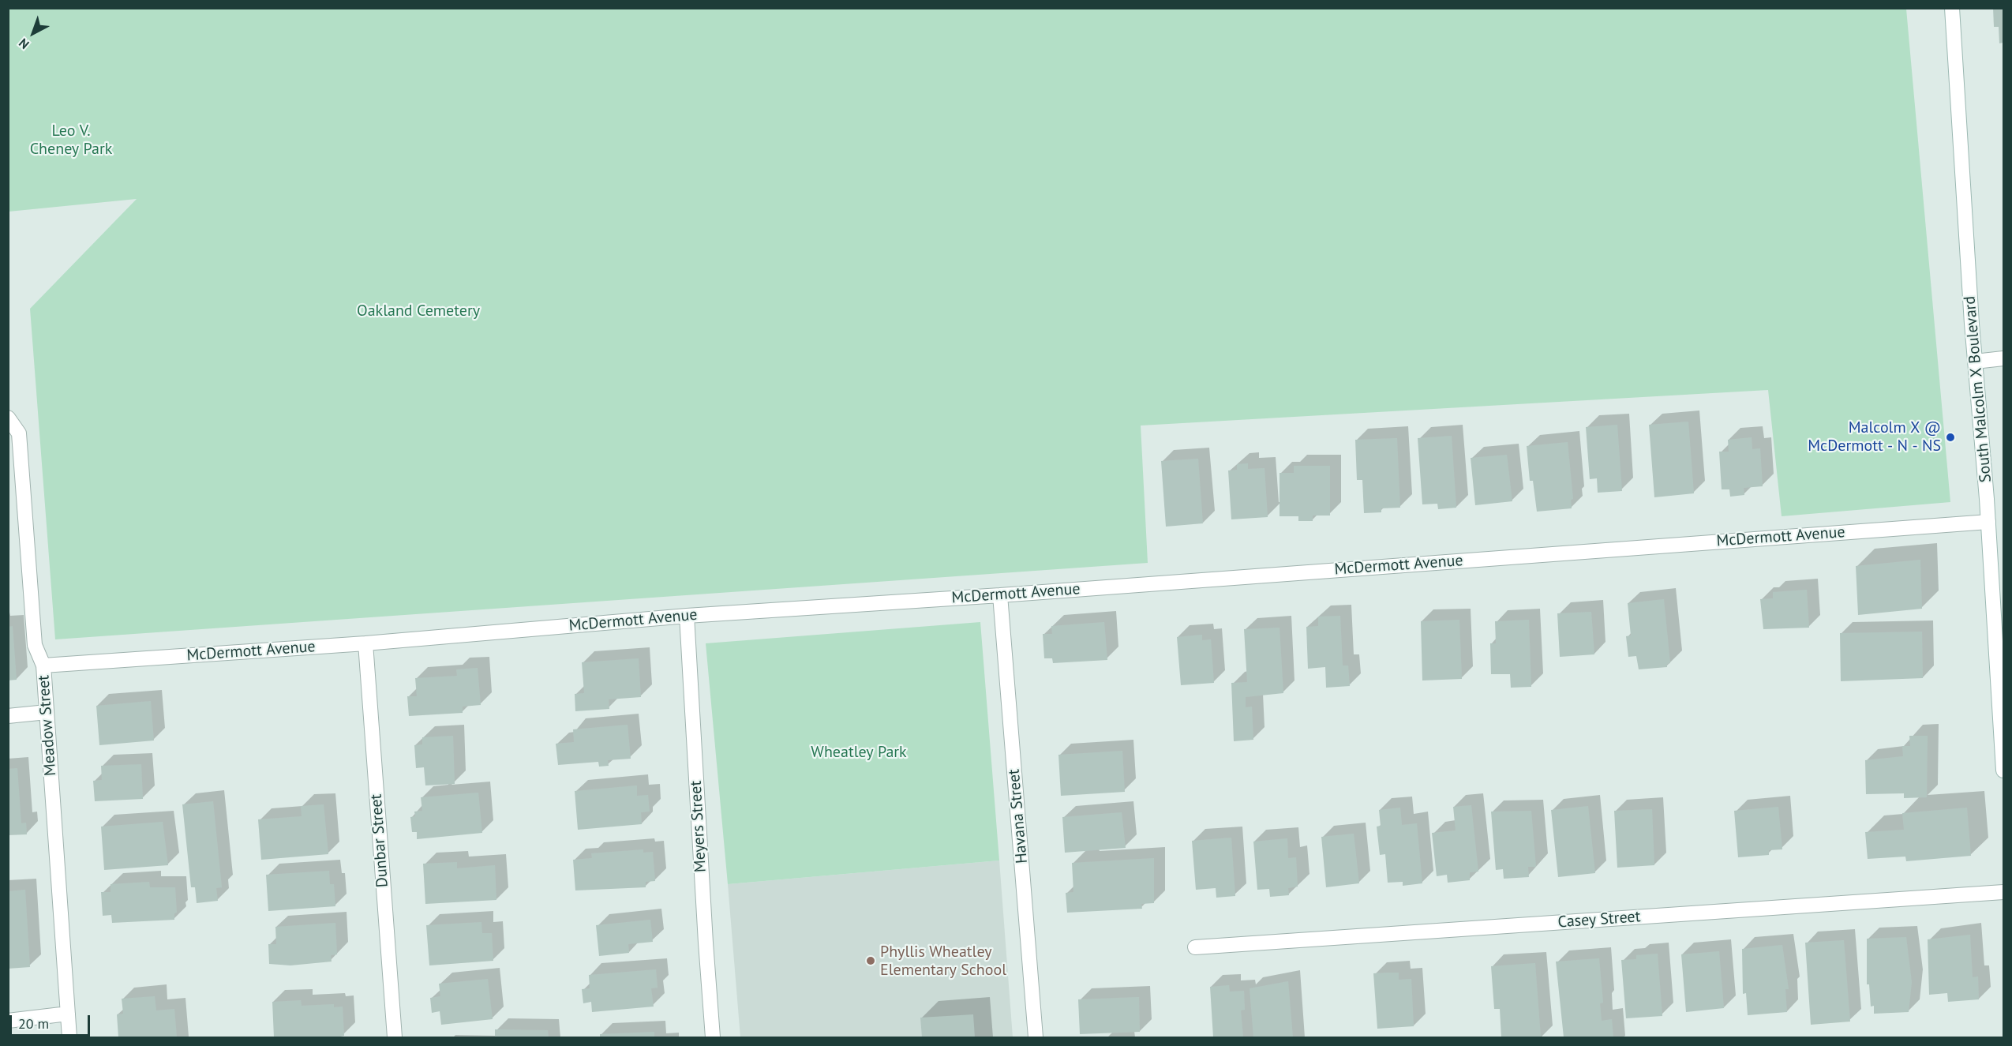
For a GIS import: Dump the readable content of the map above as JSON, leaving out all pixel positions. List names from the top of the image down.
{
  "streets": {
    "street": [
      "South Malcolm X Boulevard",
      "McDermott Avenue",
      "Meadow Street",
      "Havana Street",
      "Meyers Street",
      "Dunbar Street",
      "Casey Street"
    ]
  },
  "crossings": [
    ["South Malcolm X Boulevard", "McDermott Avenue"],
    ["McDermott Avenue", "Meadow Street"],
    ["McDermott Avenue", "Havana Street"],
    ["McDermott Avenue", "Meyers Street"],
    ["McDermott Avenue", "Dunbar Street"]
  ],
  "parks": ["Leo V. Cheney Park", "Oakland Cemetery", "Wheatley Park"],
  "places": ["Malcolm X @ McDermott - N - NS", "Phyllis Wheatley Elementary School"],
  "scale_bar": "20 m",
  "north": "bottom left"
}
